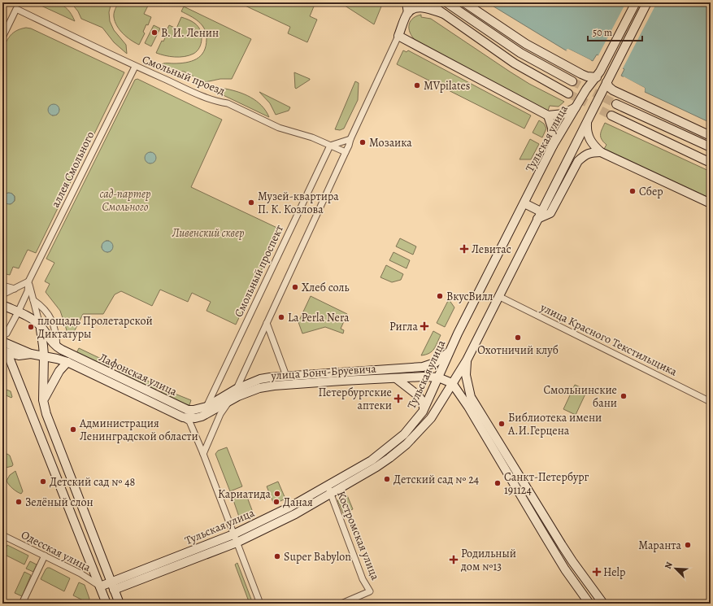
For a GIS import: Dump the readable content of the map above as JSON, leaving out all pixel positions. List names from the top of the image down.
{
  "streets": {
    "main road": ["Тульская улица", "улица Бонч-Бруевича", "Лафонская улица"],
    "street": [
      "Смольный проезд",
      "аллея Смольного",
      "Смольный проспект",
      "улица Красного Текстильщика",
      "Костромская улица",
      "Одесская улица"
    ]
  },
  "crossings": [
    ["Смольный проезд", "аллея Смольного"],
    ["Смольный проезд", "Смольный проспект"],
    ["Тульская улица", "улица Красного Текстильщика"],
    ["Тульская улица", "улица Бонч-Бруевича"],
    ["Тульская улица", "Костромская улица"],
    ["Тульская улица", "Одесская улица"],
    ["Смольный проспект", "улица Бонч-Бруевича"],
    ["Смольный проспект", "Лафонская улица"],
    ["улица Бонч-Бруевича", "Лафонская улица"]
  ],
  "parks": ["сад-партер Смольного", "Ливенский сквер"],
  "places": {
    "other": [
      "В. И. Ленин",
      "MVpilates",
      "Мозаика",
      "Сбер",
      "Музей-квартира П. К. Козлова",
      "Хлеб соль",
      "ВкусВилл",
      "La Perla Nera",
      "площадь Пролетарской Диктатуры",
      "Охотничий клуб",
      "Смольнинские бани",
      "Библиотека имени А.И.Герцена",
      "Администрация Ленинградской области",
      "Детский сад № 24",
      "Детский сад № 48",
      "Санкт-Петербург 191124",
      "Кариатида",
      "Зелёный слон",
      "Даная",
      "Маранта",
      "Super Babylon"
    ],
    "health": [
      "Левитас",
      "Ригла",
      "Петербургские аптеки",
      "Родильный дом №13",
      "Help"
    ]
  },
  "scale_bar": "50 m",
  "north": "top left"
}
